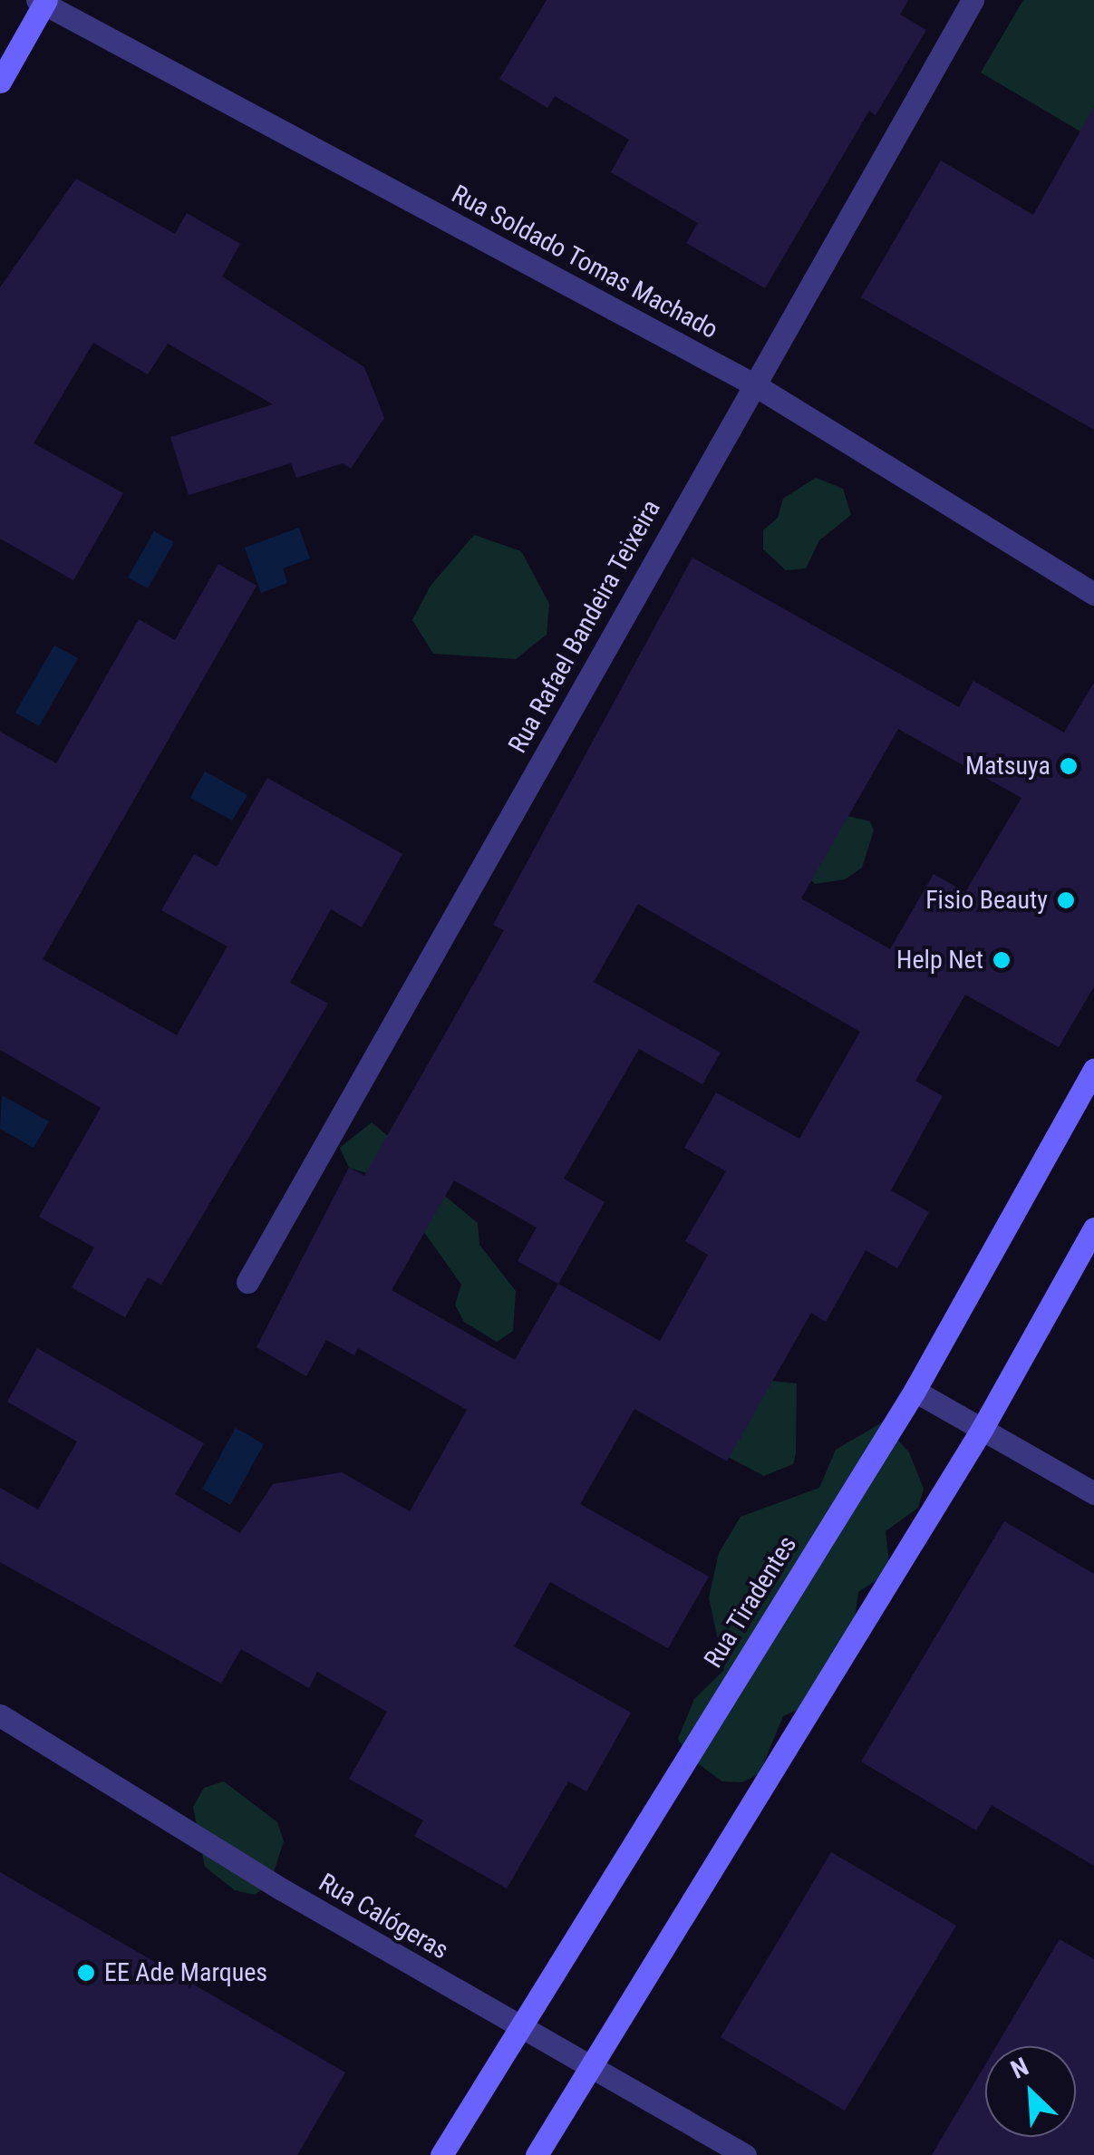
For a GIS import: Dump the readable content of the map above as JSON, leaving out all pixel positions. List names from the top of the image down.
{
  "streets": {
    "main road": ["Rua Tiradentes"],
    "street": ["Rua Soldado Tomas Machado", "Rua Rafael Bandeira Teixeira", "Rua Calógeras"]
  },
  "crossings": [
    ["Rua Soldado Tomas Machado", "Rua Rafael Bandeira Teixeira"],
    ["Rua Tiradentes", "Rua Calógeras"]
  ],
  "places": [
    "Matsuya",
    "Fisio Beauty",
    "Help Net",
    "EE Ade Marques"
  ],
  "north": "top left"
}
